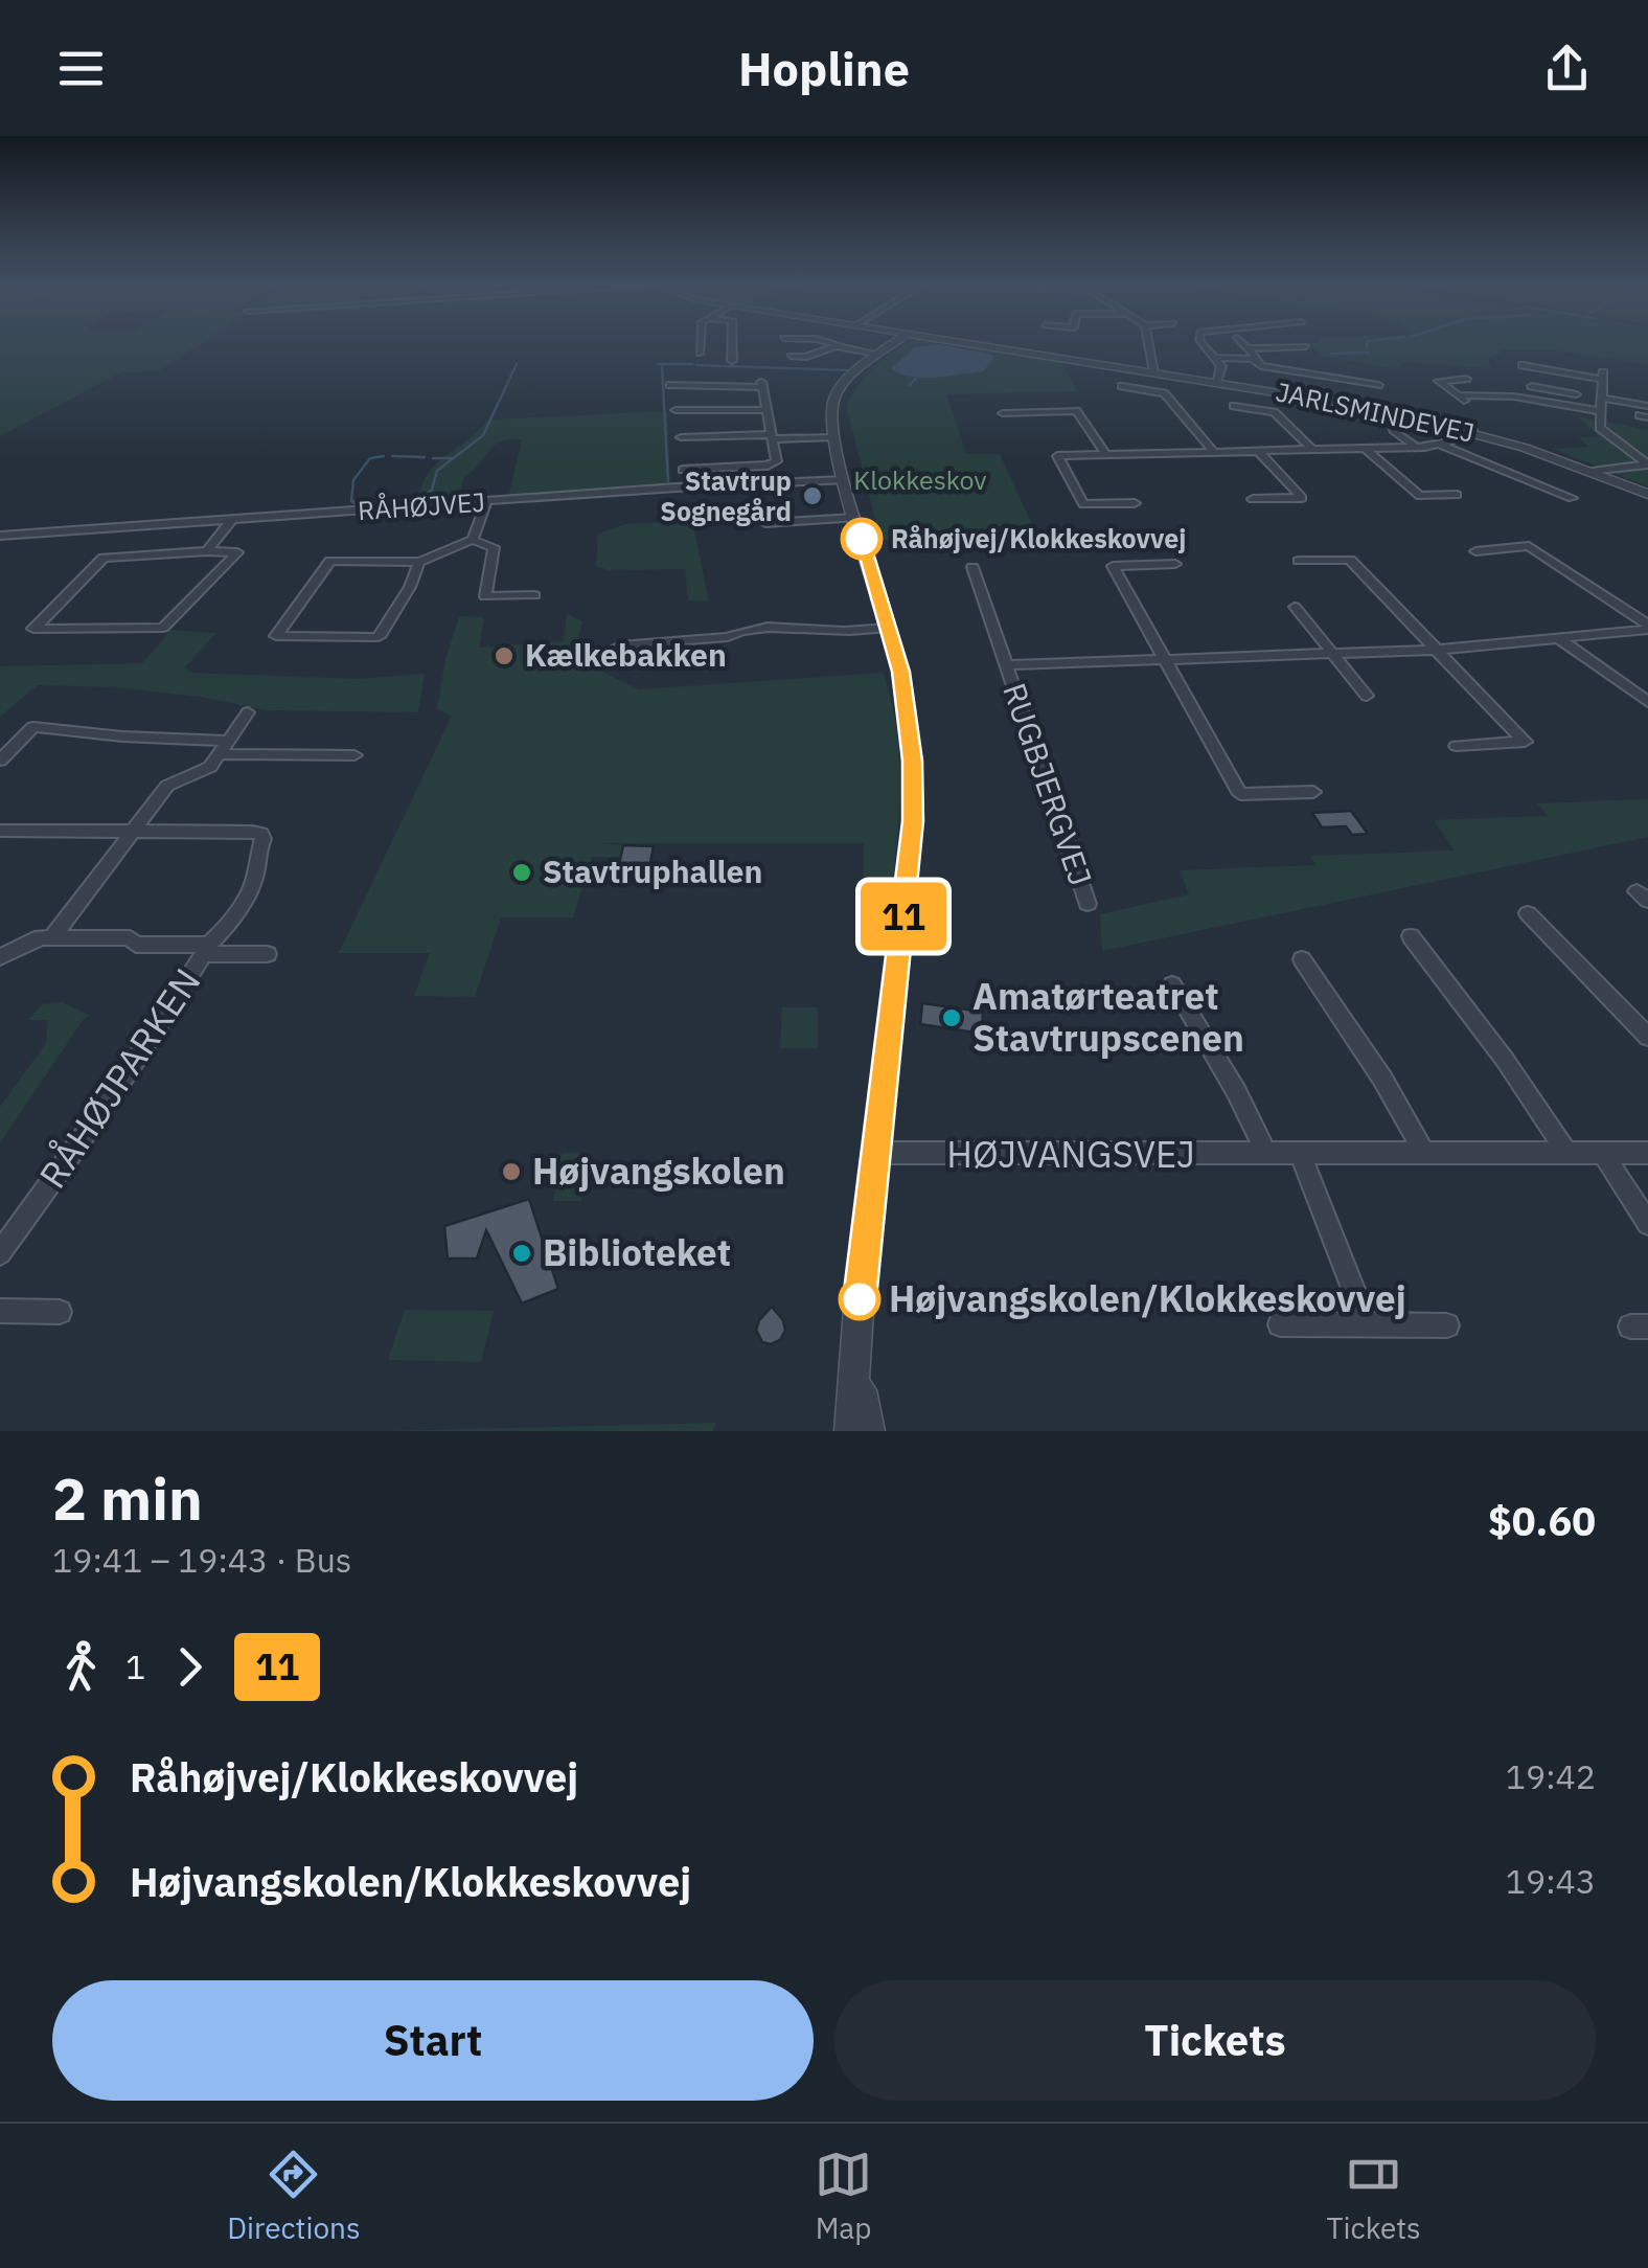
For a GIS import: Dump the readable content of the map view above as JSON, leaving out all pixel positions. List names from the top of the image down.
{
  "streets": {
    "street": [
      "JARLSMINDEVEJ",
      "RÅHØJVEJ",
      "RUGBJERGVEJ",
      "RÅHØJPARKEN",
      "HØJVANGSVEJ"
    ]
  },
  "parks": ["Klokkeskov"],
  "places": [
    "Stavtrup Sognegård",
    "Råhøjvej/Klokkeskovvej",
    "Kælkebakken",
    "Stavtruphallen",
    "Amatørteatret Stavtrupscenen",
    "Højvangskolen",
    "Biblioteket",
    "Højvangskolen/Klokkeskovvej"
  ],
  "lines": ["bus line 11"],
  "page": {
    "header": "Hopline",
    "on_map": "11",
    "heading": ["2 min", "19:41 – 19:43 · Bus", "$0.60"],
    "legs": ["1", "11"],
    "list": [
      {
        "name": "Råhøjvej/Klokkeskovvej",
        "value": "19:42"
      },
      {
        "name": "Højvangskolen/Klokkeskovvej",
        "value": "19:43"
      }
    ],
    "buttons": ["Start", "Tickets"],
    "tabs": ["Directions", "Map", "Tickets"]
  }
}
